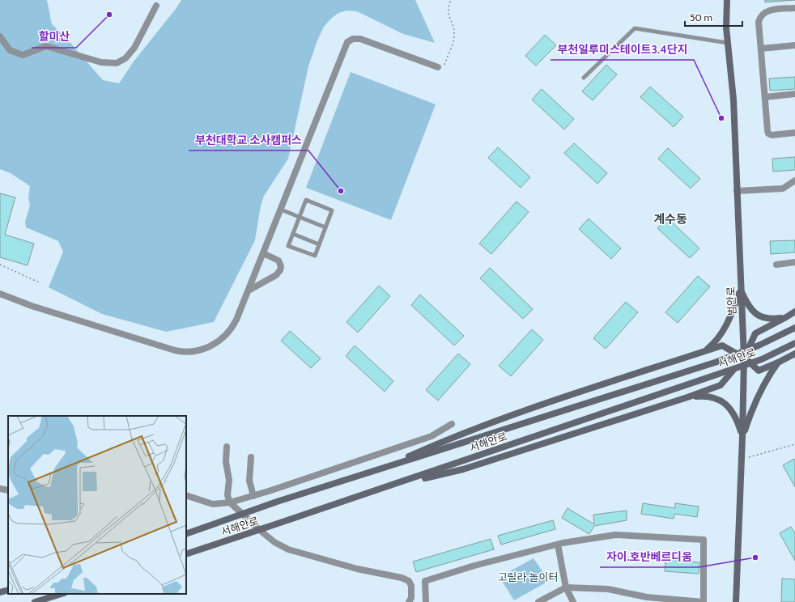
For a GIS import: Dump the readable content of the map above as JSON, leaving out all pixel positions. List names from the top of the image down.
{
  "streets": {
    "main road": ["범안로", "서해안로"]
  },
  "districts": ["계수동"],
  "parks": ["고릴라 놀이터"],
  "places": [
    "할미산",
    "부천일루미스테이트3.4단지",
    "부천대학교 소사캠퍼스",
    "자이.호반베르디움"
  ],
  "scale_bar": "50 m"
}
